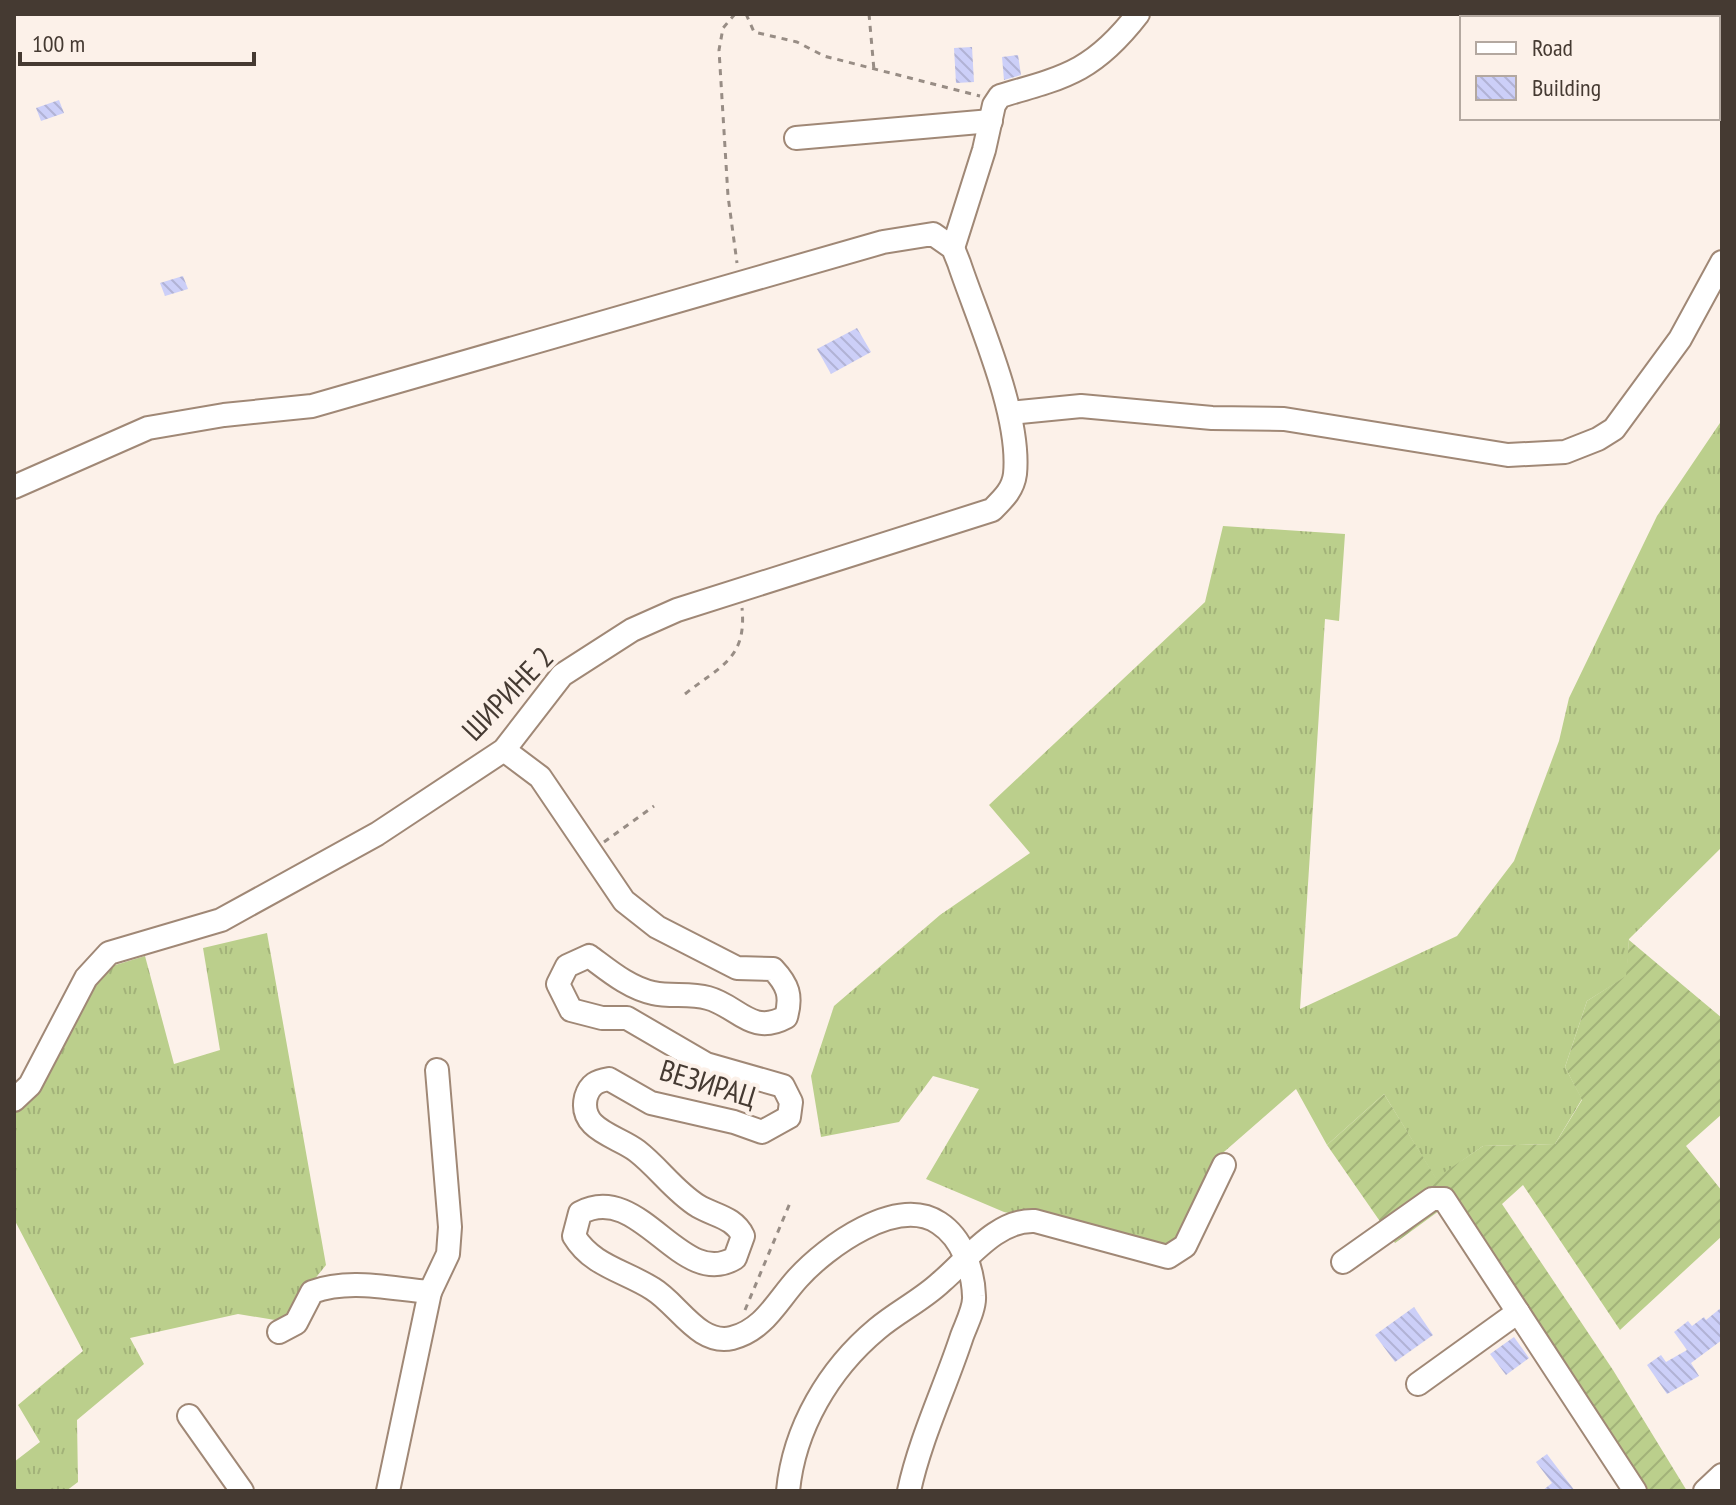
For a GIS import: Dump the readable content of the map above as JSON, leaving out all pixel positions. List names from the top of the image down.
{
  "streets": {
    "street": ["ШИРИНЕ 2", "ВЕЗИРАЦ"]
  },
  "crossings": [
    ["ШИРИНЕ 2", "ВЕЗИРАЦ"]
  ],
  "legend": ["Road", "Building"],
  "scale_bar": "100 m"
}
